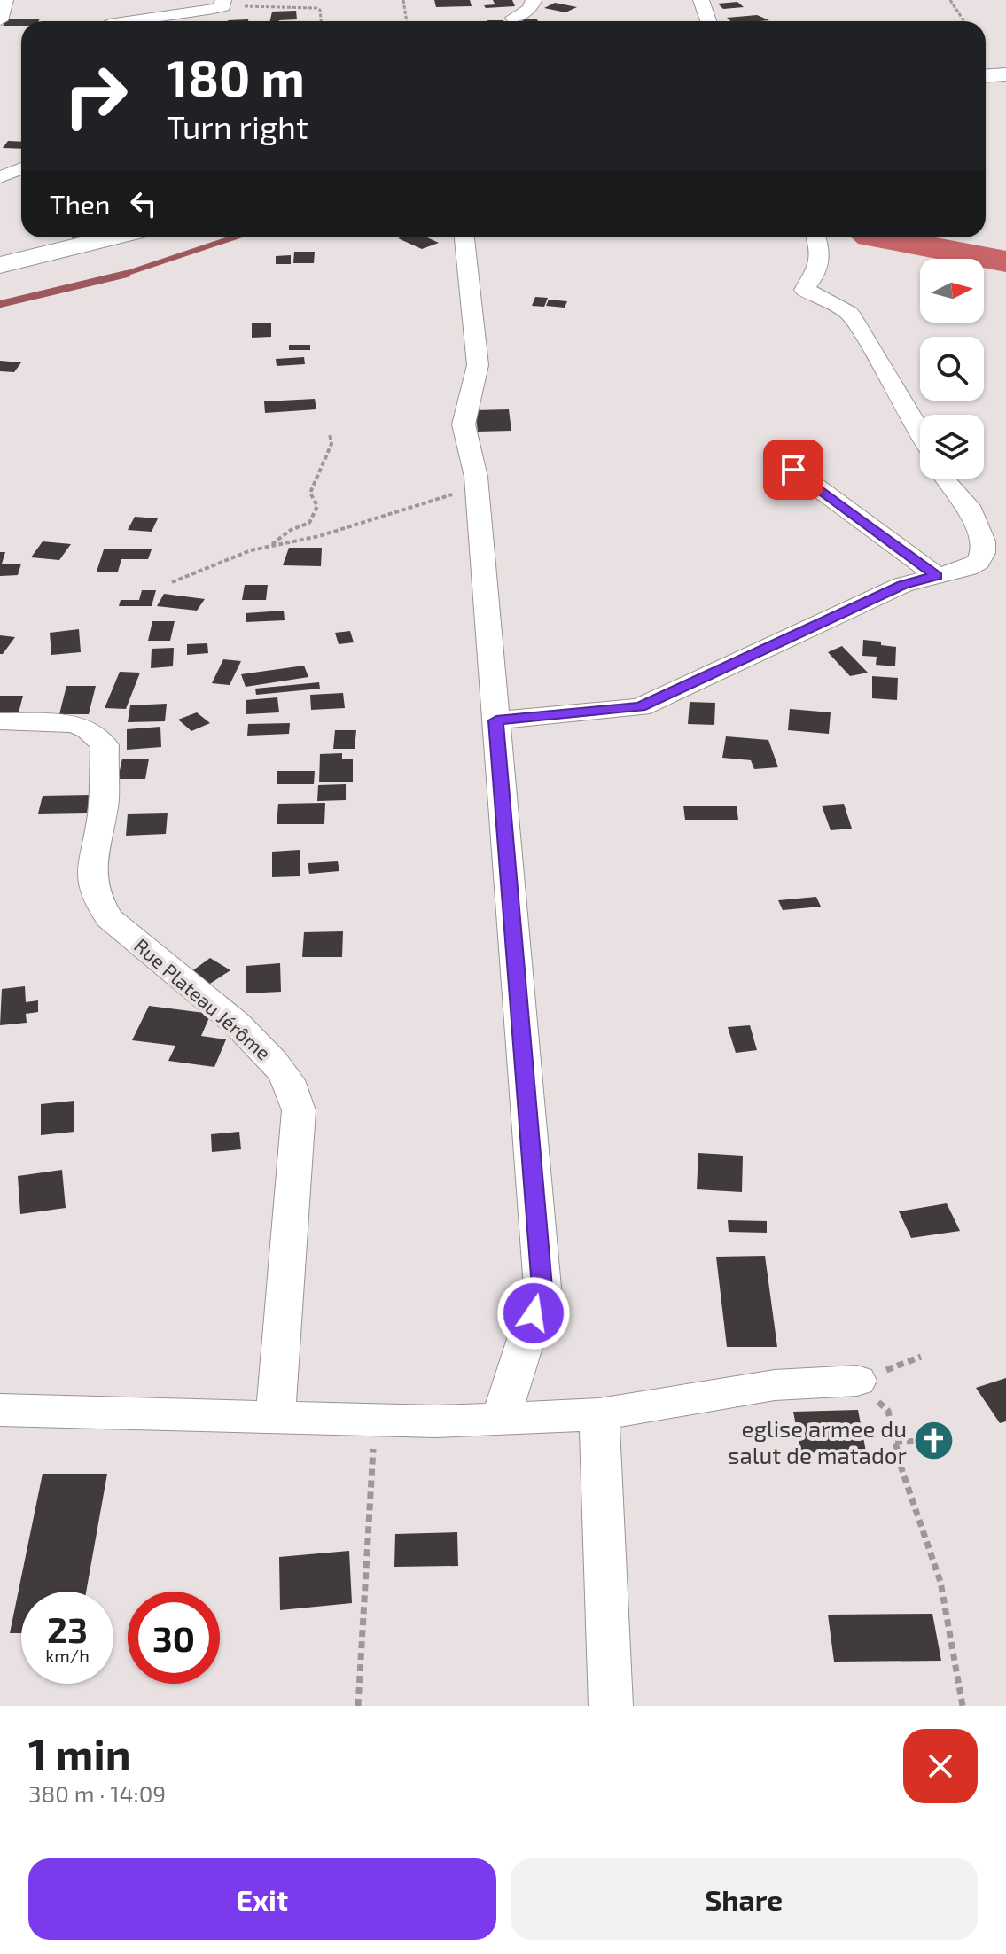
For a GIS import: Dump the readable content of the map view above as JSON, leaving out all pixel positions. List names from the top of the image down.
{
  "streets": {
    "street": ["Rue Plateau Jérôme"]
  },
  "places": {
    "church": ["eglise armee du salut de matador"]
  },
  "north": "right",
  "page": {
    "turn": ["180 m", "Turn right"],
    "then": "Then",
    "speed": "23 km/h",
    "limit": "30",
    "heading": ["1 min", "380 m · 14:09"],
    "buttons": ["Exit", "Share"]
  }
}
